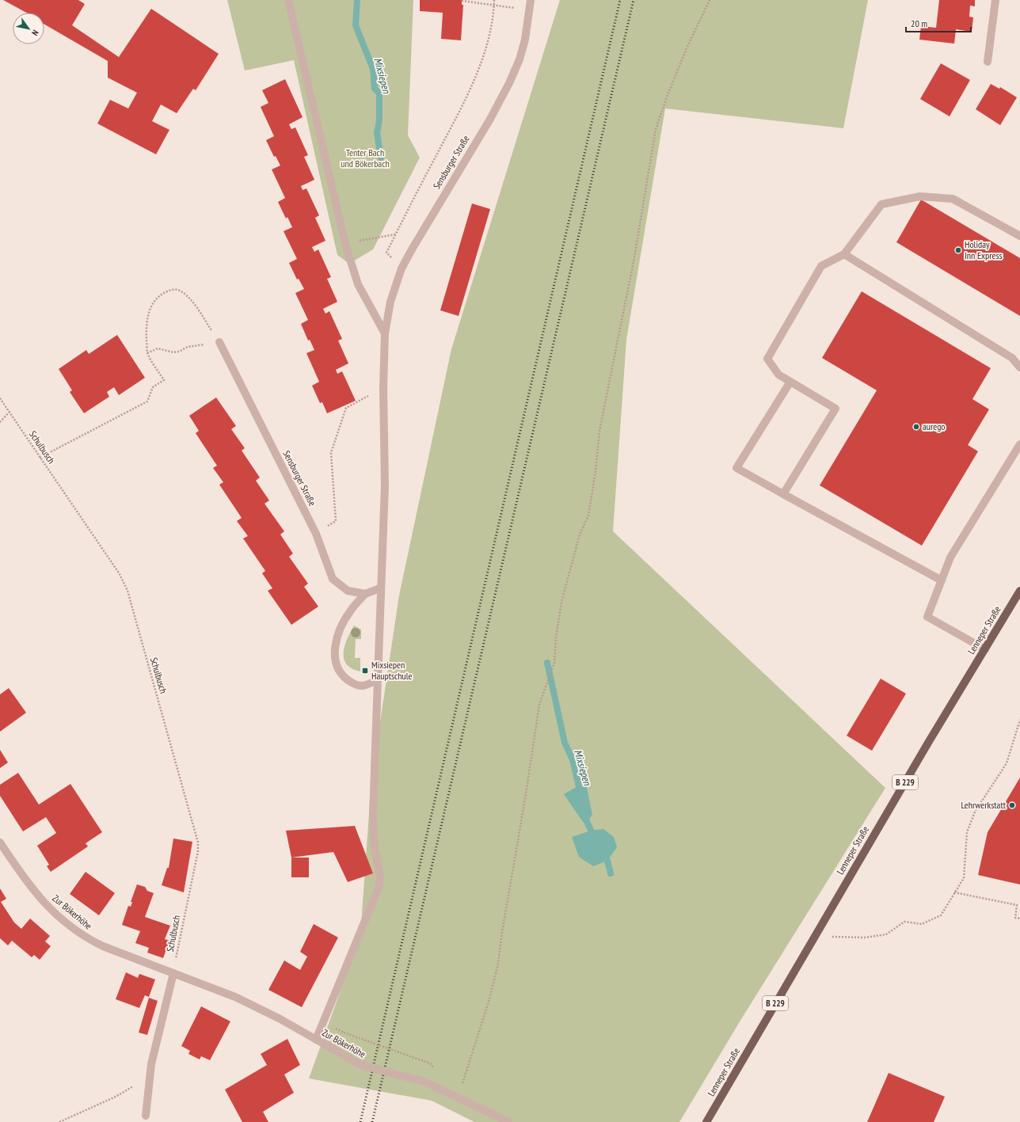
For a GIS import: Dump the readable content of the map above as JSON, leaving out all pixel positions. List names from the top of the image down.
{
  "streets": {
    "main road": ["Lenneper Straße", "B 229"],
    "street": ["Sensburger Straße", "Zur Bökerhöhe"],
    "path": ["Schulbusch"]
  },
  "crossings": [
    ["Sensburger Straße", "Zur Bökerhöhe"],
    ["Schulbusch", "Zur Bökerhöhe"]
  ],
  "water": ["Mixsiepen"],
  "parks": ["Tenter Bach und Bökerbach"],
  "places": {
    "other": ["Holiday Inn Express", "aurego", "Lehrwerkstatt"],
    "transit": ["Mixsiepen Hauptschule"]
  },
  "scale_bar": "20 m",
  "north": "bottom right"
}
